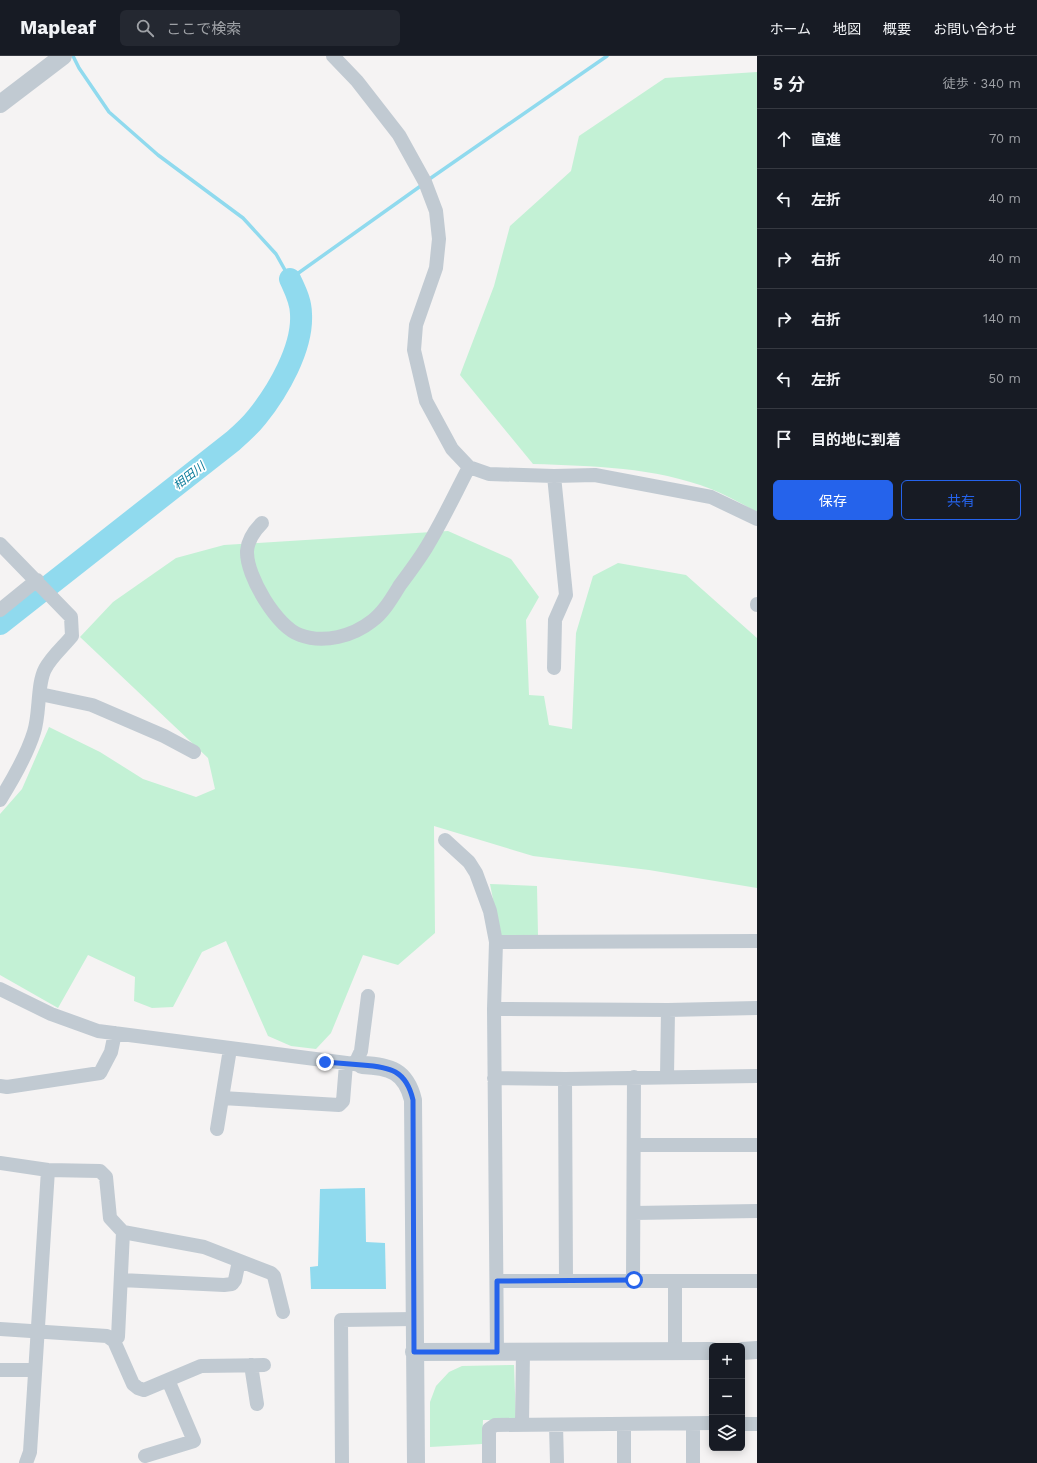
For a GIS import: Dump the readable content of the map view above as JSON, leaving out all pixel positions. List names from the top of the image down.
{
  "water": ["相田川"],
  "page": {
    "header": "Mapleaf",
    "search": "ここで検索",
    "nav": [
      "ホーム",
      "地図",
      "概要",
      "お問い合わせ"
    ],
    "heading": ["5 分", "徒歩 · 340 m"],
    "list": [
      ["直進", "70 m"],
      ["左折", "40 m"],
      ["右折", "40 m"],
      ["右折", "140 m"],
      ["左折", "50 m"],
      "目的地に到着"
    ],
    "buttons": ["保存", "共有"],
    "map_buttons": ["+", "−"]
  }
}
